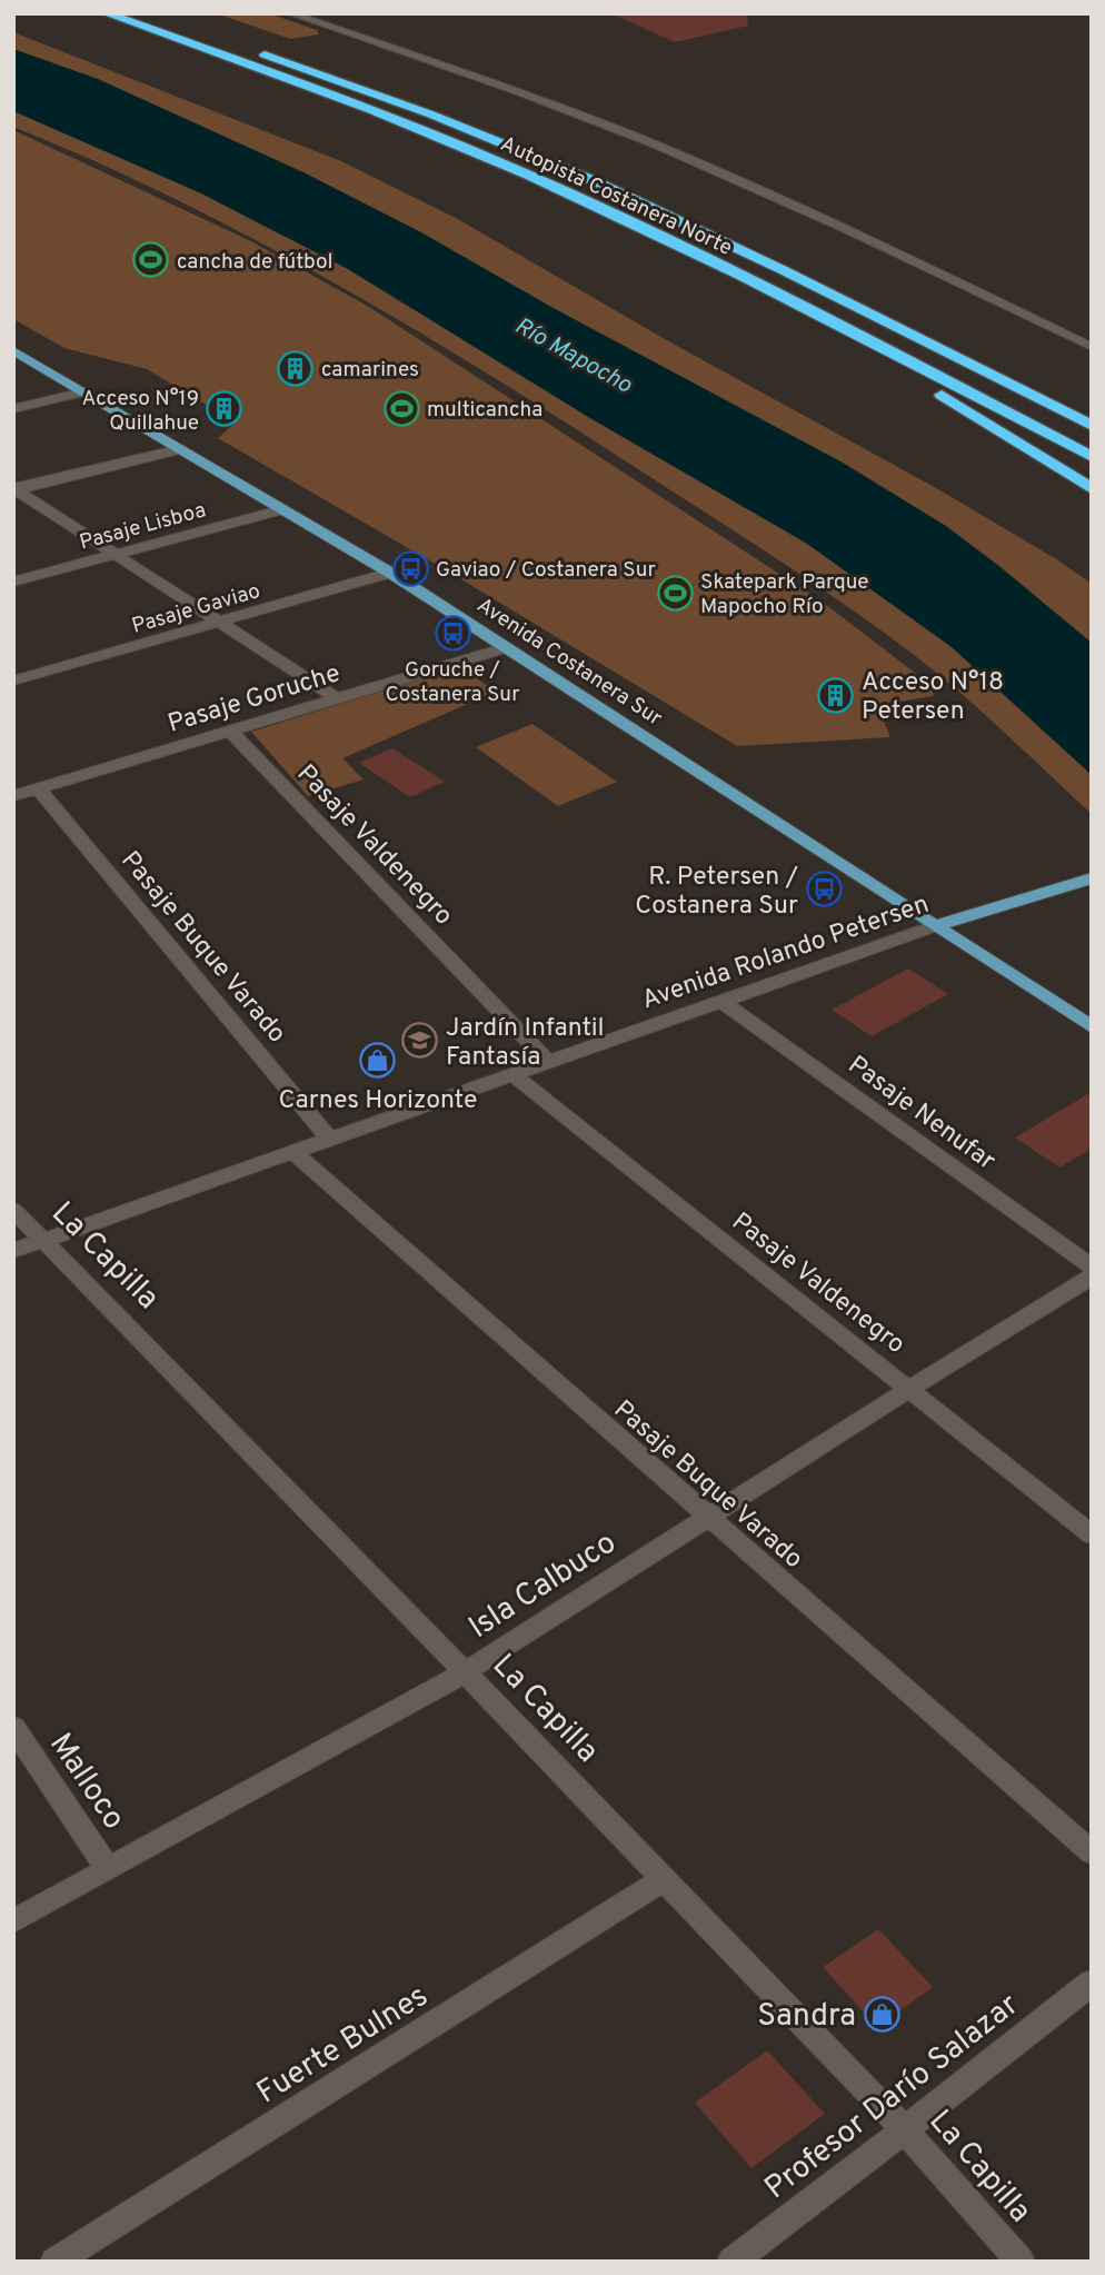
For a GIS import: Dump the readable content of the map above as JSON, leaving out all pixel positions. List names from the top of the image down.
{
  "streets": {
    "highway": ["Autopista Costanera Norte"],
    "main road": ["Avenida Costanera Sur", "Avenida Rolando Petersen"],
    "street": [
      "Pasaje Lisboa",
      "Pasaje Gaviao",
      "Pasaje Goruche",
      "Pasaje Valdenegro",
      "Pasaje Buque Varado",
      "Pasaje Nenufar",
      "La Capilla",
      "Isla Calbuco",
      "Malloco",
      "Fuerte Bulnes",
      "Profesor Darío Salazar"
    ]
  },
  "crossings": [
    ["Pasaje Lisboa", "Avenida Costanera Sur"],
    ["Pasaje Gaviao", "Avenida Costanera Sur"],
    ["Avenida Costanera Sur", "Pasaje Goruche"],
    ["Avenida Costanera Sur", "Avenida Rolando Petersen"],
    ["Pasaje Goruche", "Pasaje Valdenegro"],
    ["Pasaje Goruche", "Pasaje Buque Varado"],
    ["Pasaje Valdenegro", "Avenida Rolando Petersen"],
    ["Pasaje Valdenegro", "Isla Calbuco"],
    ["Pasaje Buque Varado", "Avenida Rolando Petersen"],
    ["Pasaje Buque Varado", "Isla Calbuco"],
    ["Avenida Rolando Petersen", "Pasaje Nenufar"],
    ["Avenida Rolando Petersen", "La Capilla"],
    ["La Capilla", "Isla Calbuco"],
    ["La Capilla", "Fuerte Bulnes"],
    ["La Capilla", "Profesor Darío Salazar"],
    ["Isla Calbuco", "Malloco"]
  ],
  "water": ["Río Mapocho"],
  "places": {
    "sports": ["cancha de fútbol", "multicancha", "Skatepark Parque Mapocho Río"],
    "building": ["camarines", "Acceso N°19 Quillahue", "Acceso N°18 Petersen"],
    "bus stop": ["Gaviao / Costanera Sur", "Goruche / Costanera Sur", "R. Petersen / Costanera Sur"],
    "school or university": ["Jardín Infantil Fantasía"],
    "shop": ["Carnes Horizonte", "Sandra"]
  }
}
